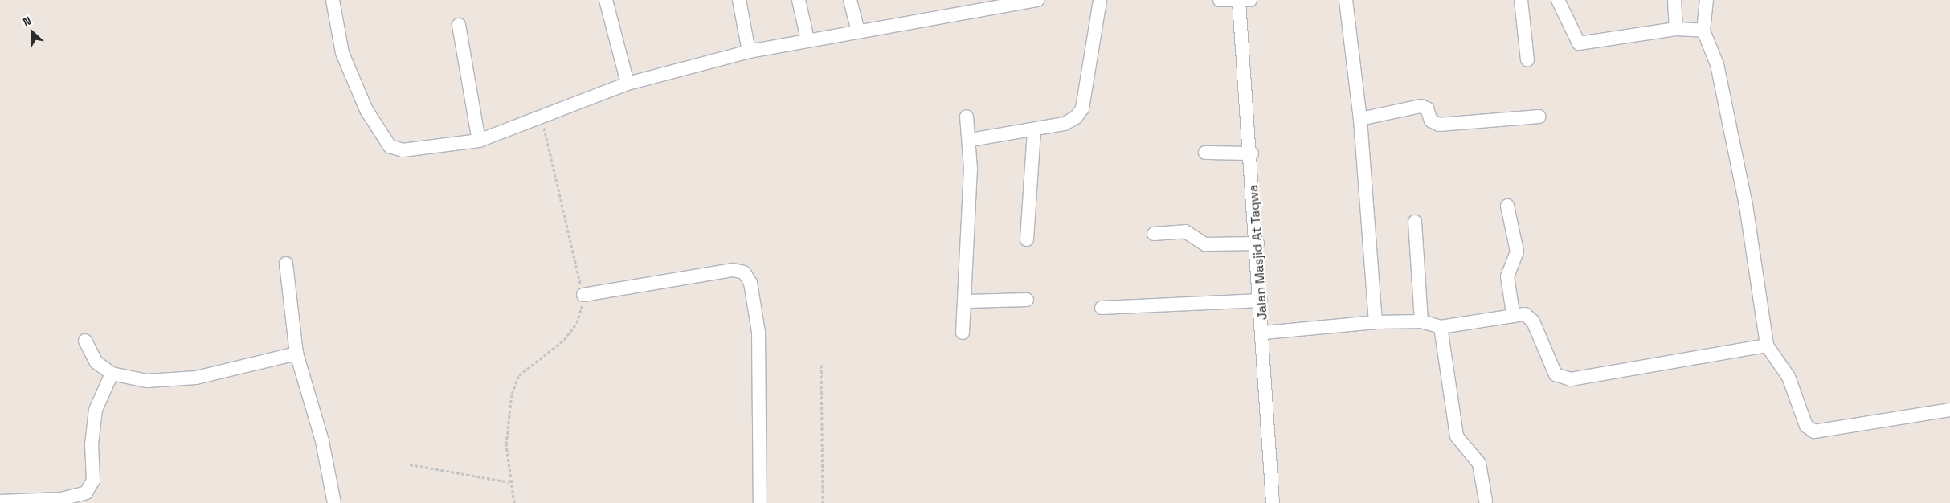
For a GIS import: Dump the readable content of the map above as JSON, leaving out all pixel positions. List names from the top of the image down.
{
  "streets": {
    "street": ["Jalan Masjid At Taqwa"]
  },
  "north": "top left"
}
